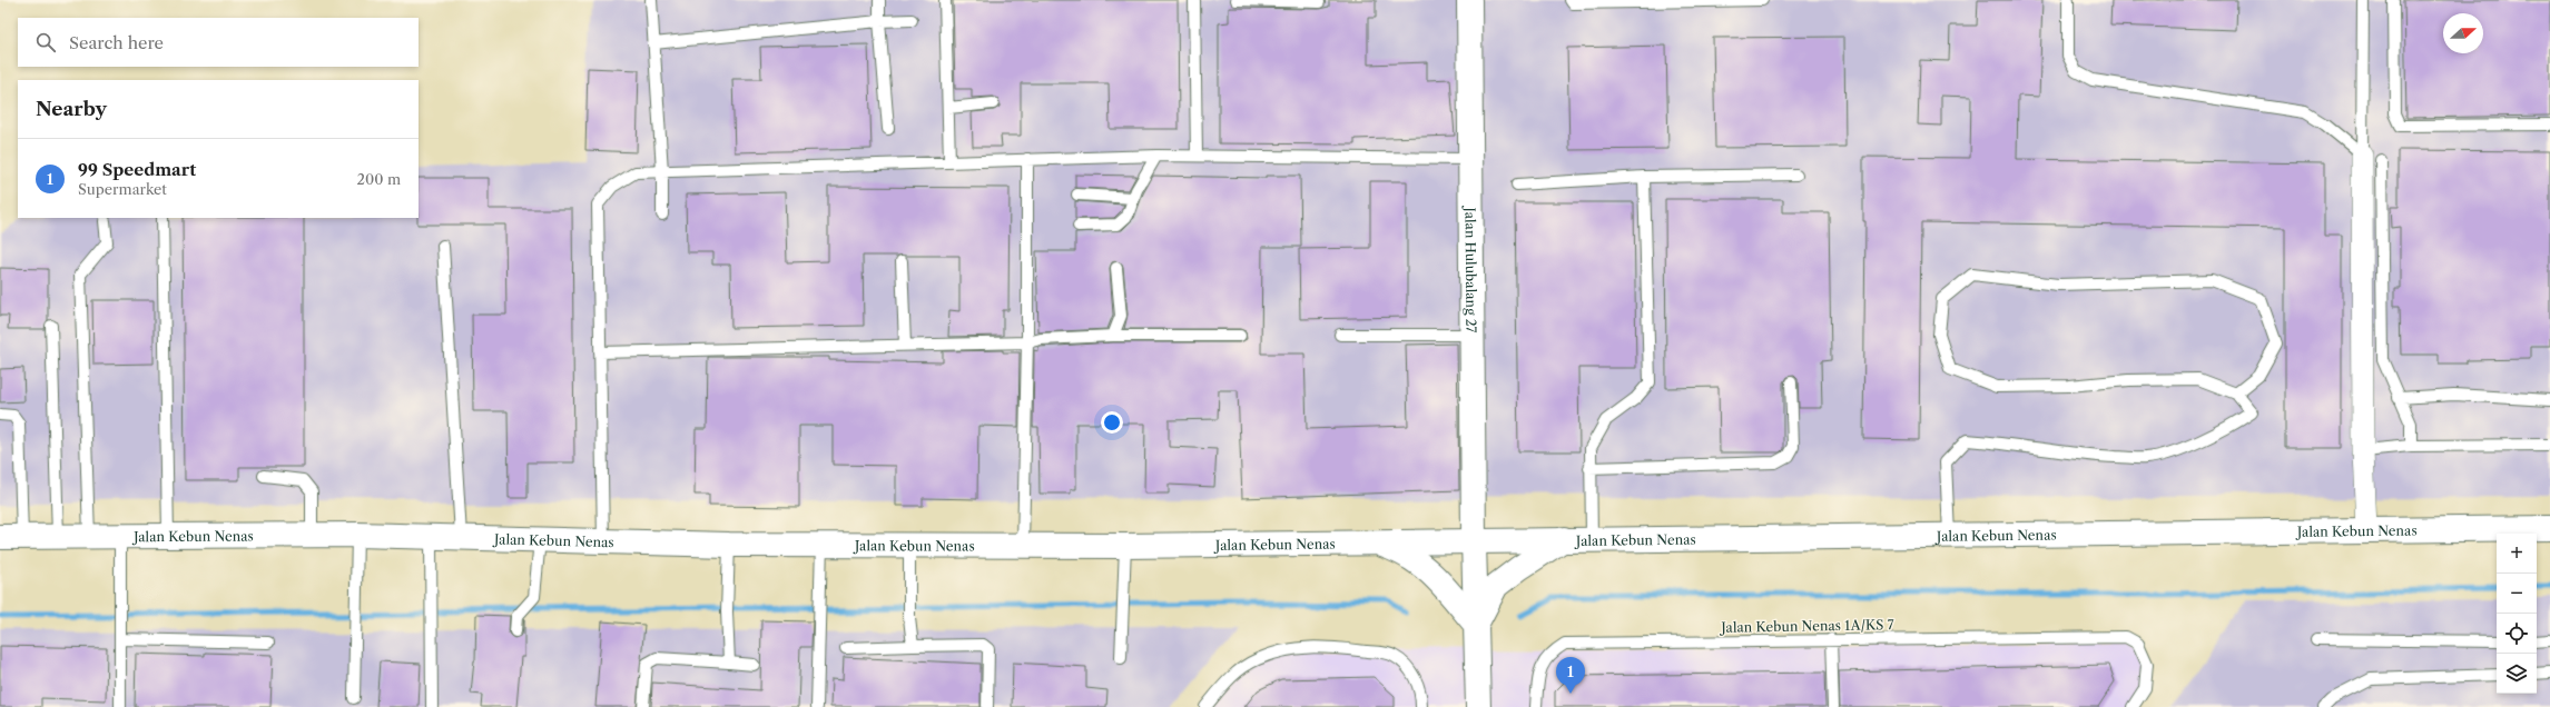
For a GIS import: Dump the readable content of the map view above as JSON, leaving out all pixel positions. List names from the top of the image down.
{
  "streets": {
    "street": ["Jalan Hulubalang 27", "Jalan Kebun Nenas"],
    "lane": ["Jalan Kebun Nenas 1A/KS 7"]
  },
  "crossings": [
    ["Jalan Hulubalang 27", "Jalan Kebun Nenas"]
  ],
  "north": "right",
  "page": {
    "search": "Search here",
    "heading": "Nearby",
    "list": [
      {
        "mark": "1",
        "name": "99 Speedmart",
        "note": "Supermarket",
        "value": "200 m"
      }
    ],
    "map_buttons": ["+", "−"],
    "pins": "1"
  }
}
